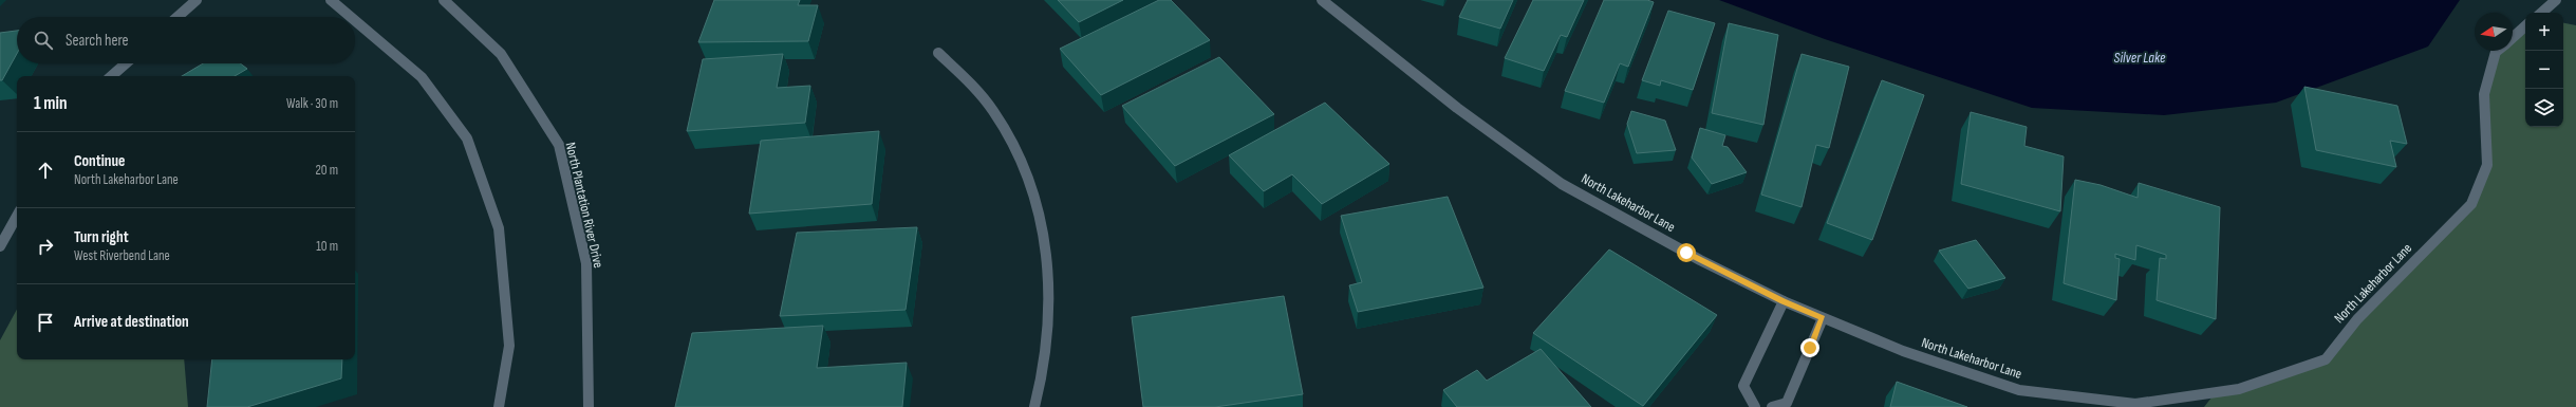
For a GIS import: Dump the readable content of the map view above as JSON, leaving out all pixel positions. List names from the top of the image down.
{
  "streets": {
    "street": ["North Lakeharbor Lane", "North Plantation River Drive"]
  },
  "water": ["Silver Lake"],
  "north": "left",
  "page": {
    "map_buttons": ["+", "−"],
    "search": "Search here",
    "heading": ["1 min", "Walk · 30 m"],
    "list": [
      ["Continue", "North Lakeharbor Lane", "20 m"],
      ["Turn right", "West Riverbend Lane", "10 m"],
      "Arrive at destination"
    ]
  }
}
